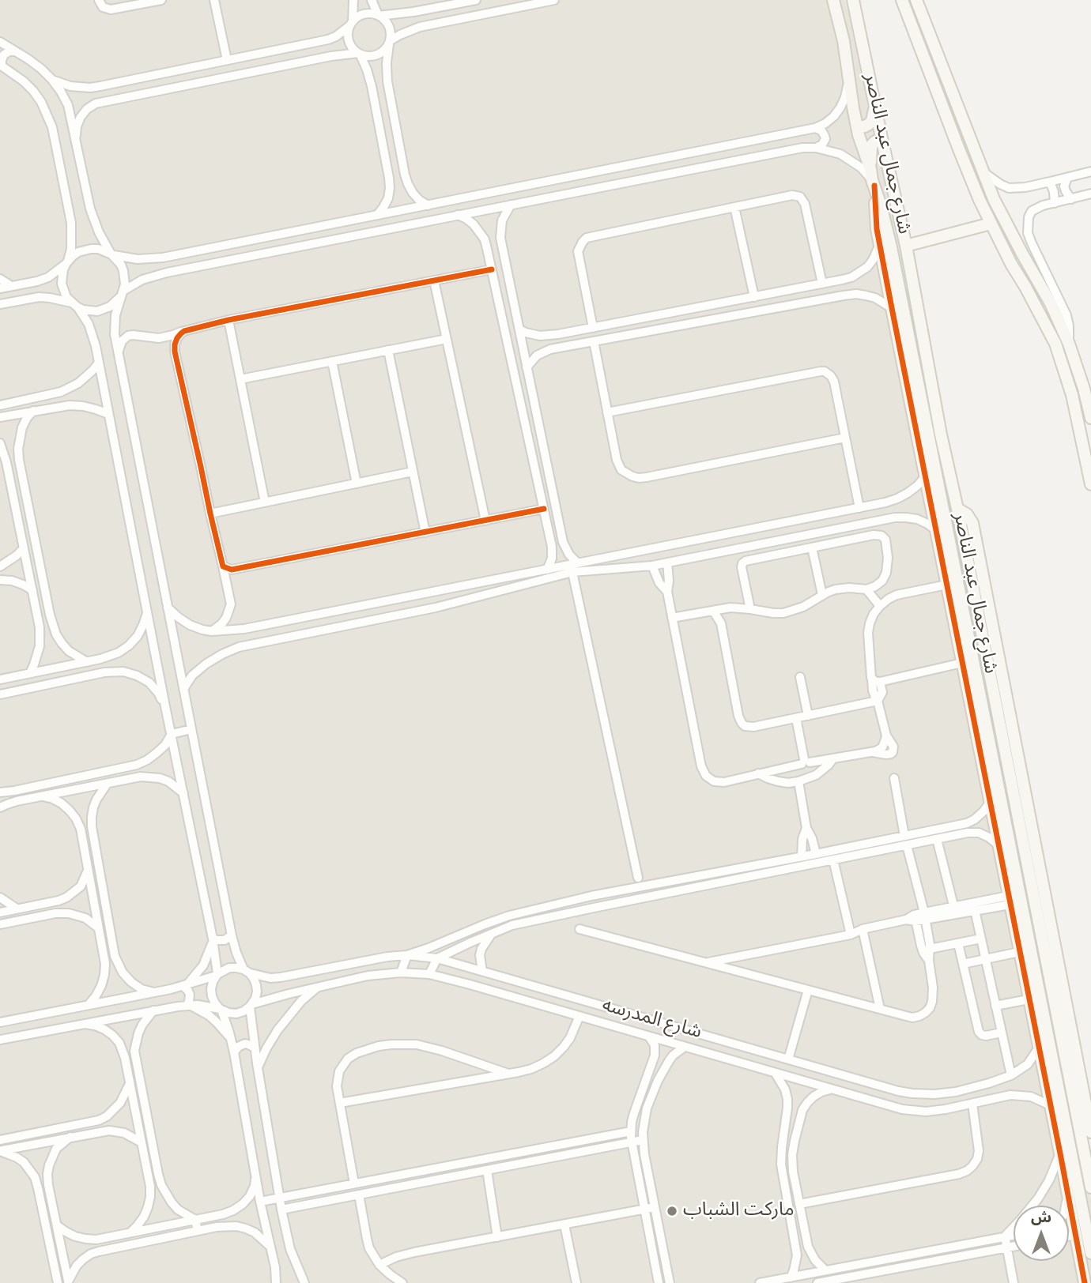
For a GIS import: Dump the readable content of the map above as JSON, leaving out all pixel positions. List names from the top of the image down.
{
  "streets": {
    "main road": ["شارع جمال عبد الناصر"],
    "street": ["شارع المدرسه"]
  },
  "places": ["ماركت الشباب"],
  "north": "top"
}
